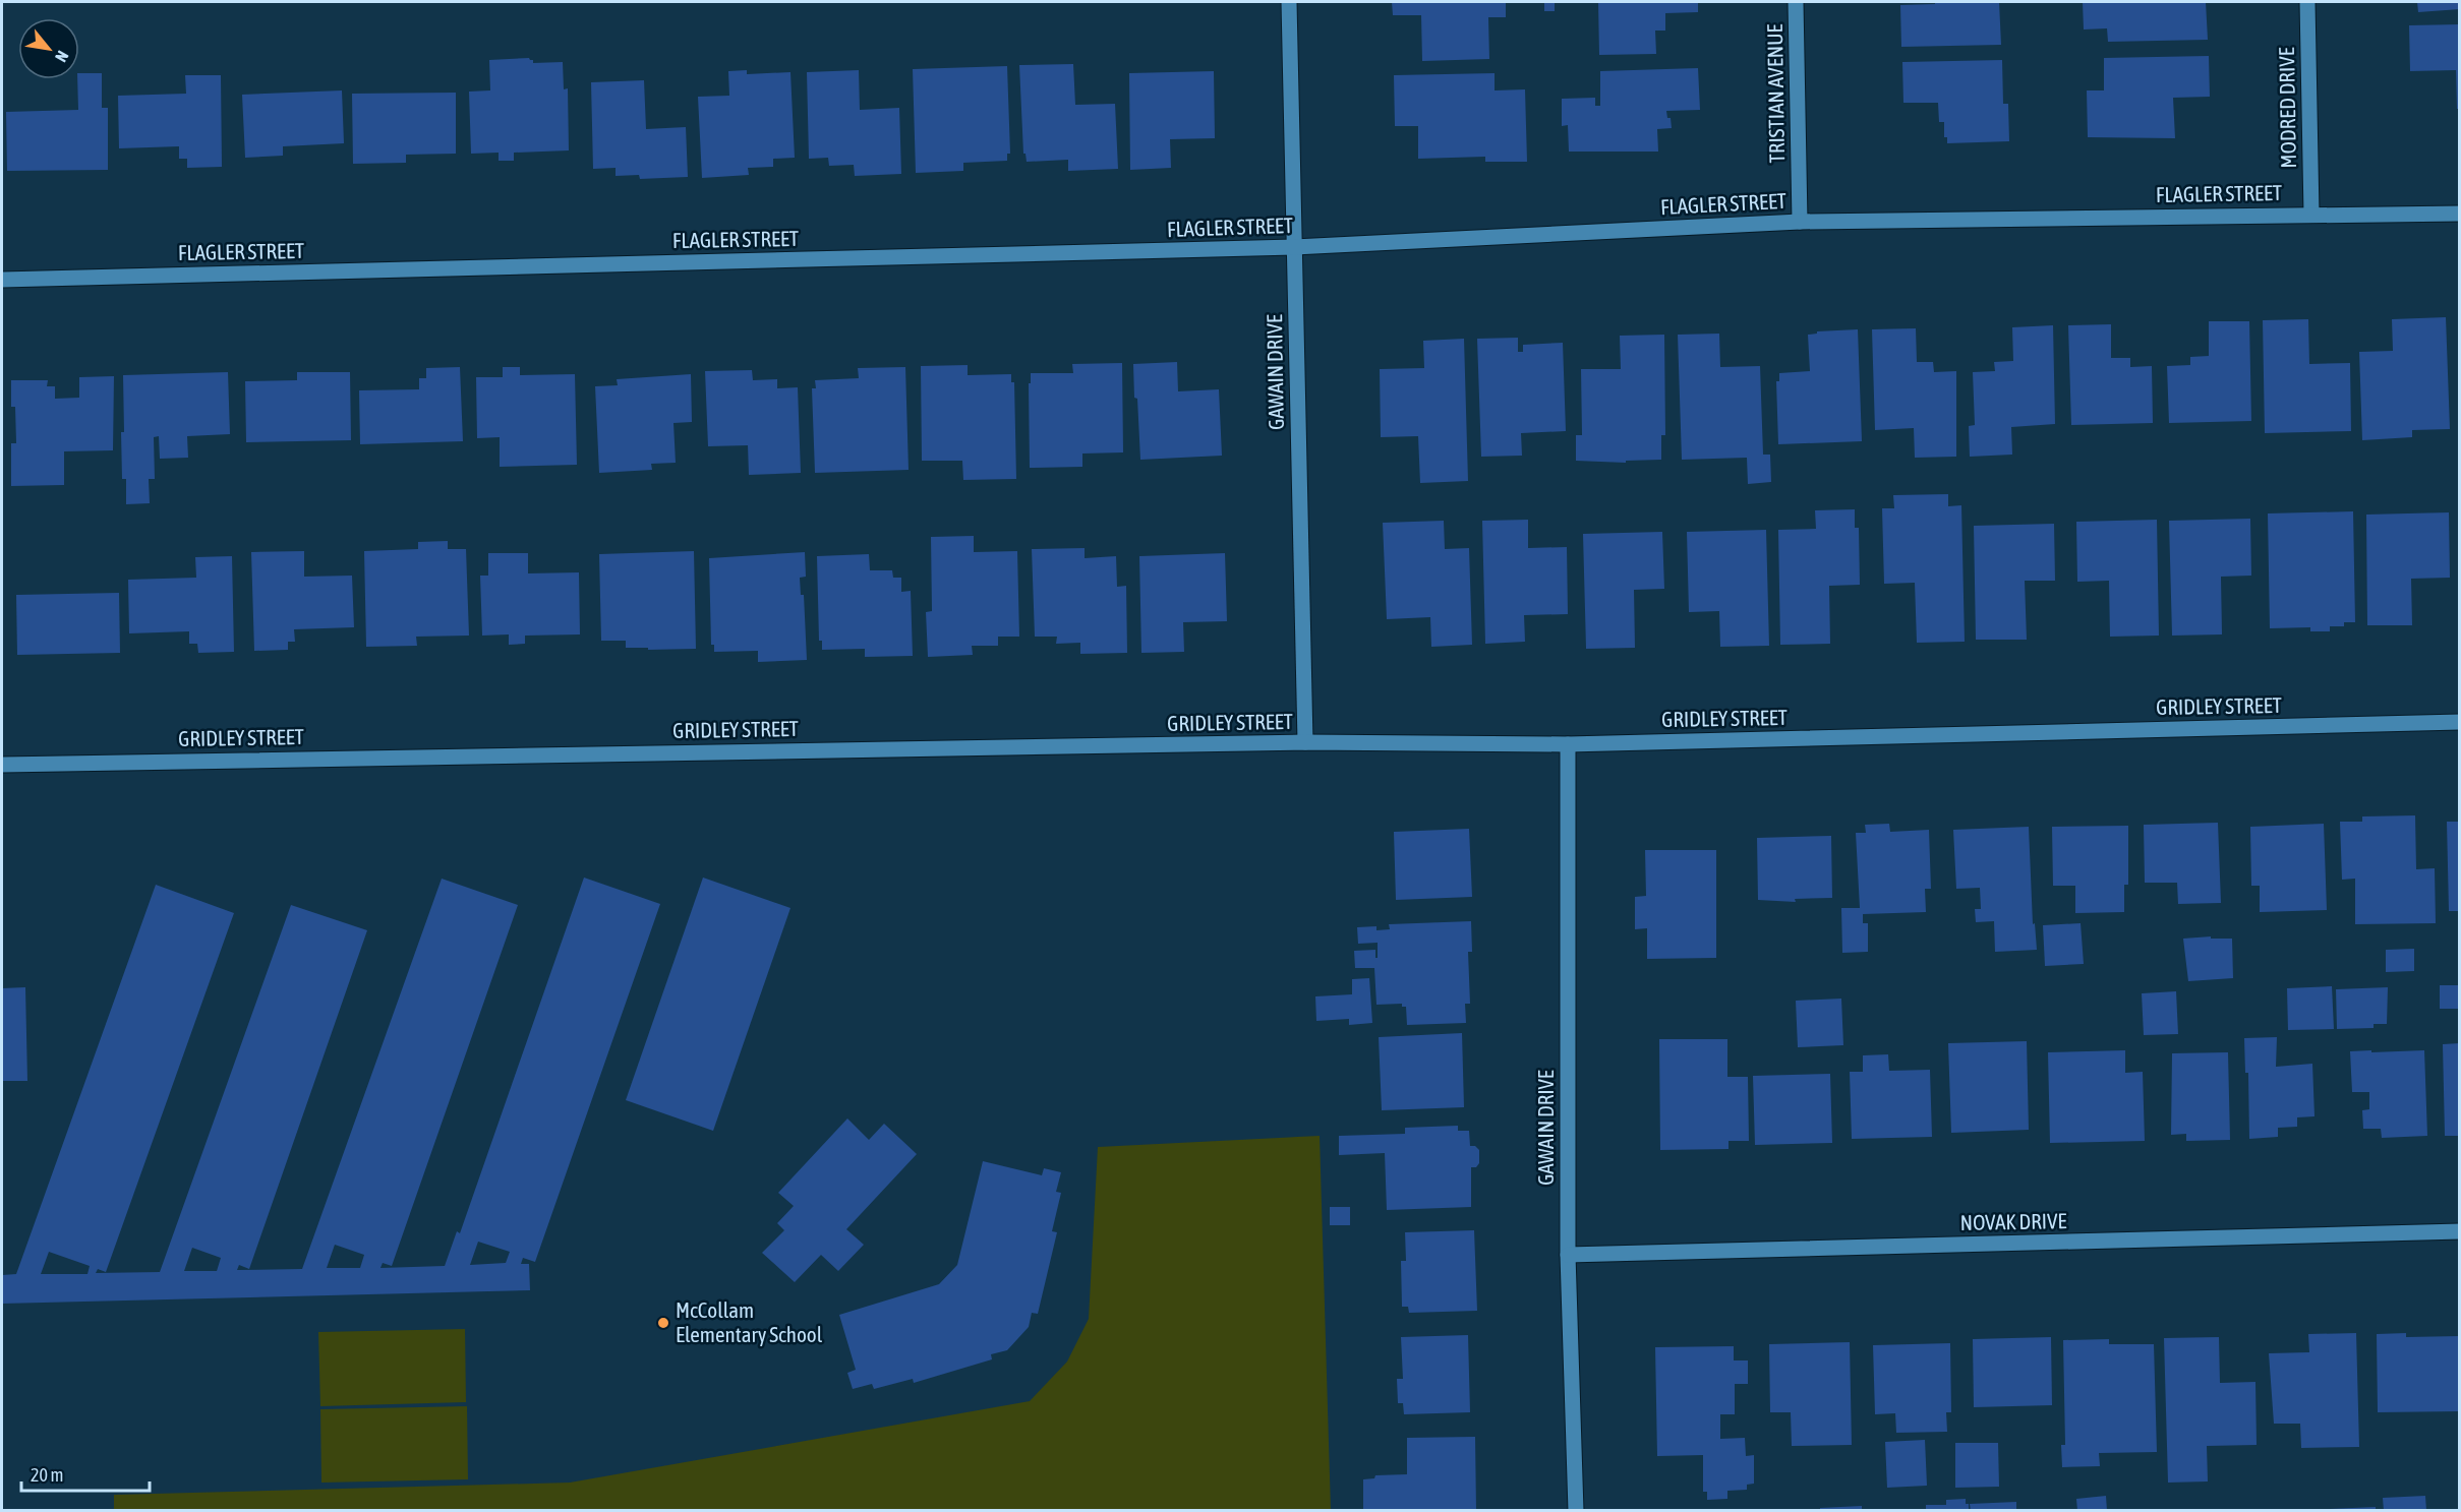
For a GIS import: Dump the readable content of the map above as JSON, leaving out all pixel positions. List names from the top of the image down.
{
  "streets": {
    "street": [
      "TRISTIAN AVENUE",
      "MODRED DRIVE",
      "FLAGLER STREET",
      "GAWAIN DRIVE",
      "GRIDLEY STREET",
      "NOVAK DRIVE"
    ]
  },
  "crossings": [
    ["TRISTIAN AVENUE", "FLAGLER STREET"],
    ["MODRED DRIVE", "FLAGLER STREET"],
    ["FLAGLER STREET", "GAWAIN DRIVE"],
    ["GAWAIN DRIVE", "GRIDLEY STREET"],
    ["GAWAIN DRIVE", "NOVAK DRIVE"]
  ],
  "places": ["McCollam Elementary School"],
  "scale_bar": "20 m",
  "north": "bottom right"
}
